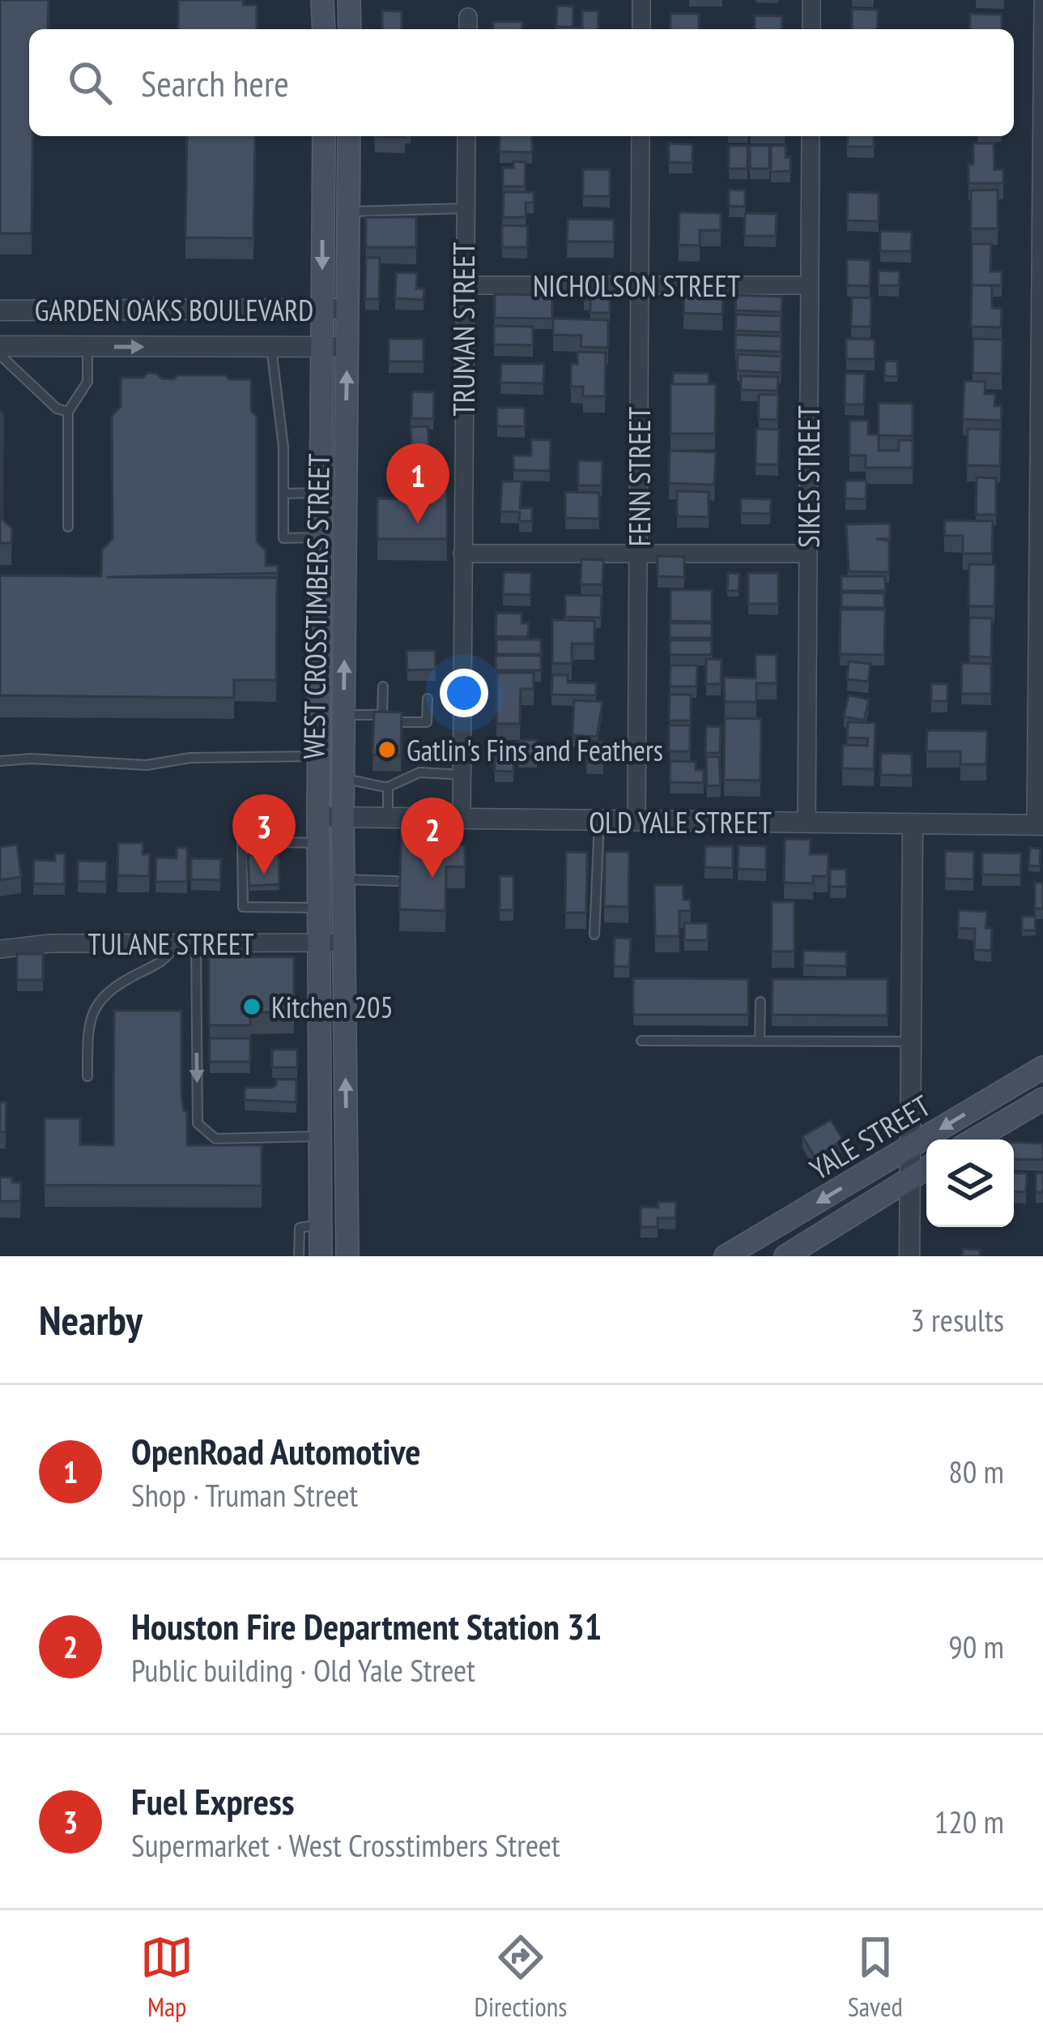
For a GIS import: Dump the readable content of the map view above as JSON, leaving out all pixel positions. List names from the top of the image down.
{
  "streets": {
    "main road": ["WEST CROSSTIMBERS STREET", "YALE STREET"],
    "street": [
      "NICHOLSON STREET",
      "GARDEN OAKS BOULEVARD",
      "TRUMAN STREET",
      "FENN STREET",
      "SIKES STREET",
      "OLD YALE STREET",
      "TULANE STREET"
    ]
  },
  "crossings": [
    ["NICHOLSON STREET", "TRUMAN STREET"],
    ["NICHOLSON STREET", "FENN STREET"],
    ["NICHOLSON STREET", "SIKES STREET"],
    ["GARDEN OAKS BOULEVARD", "WEST CROSSTIMBERS STREET"],
    ["TRUMAN STREET", "OLD YALE STREET"],
    ["FENN STREET", "OLD YALE STREET"],
    ["SIKES STREET", "OLD YALE STREET"],
    ["WEST CROSSTIMBERS STREET", "OLD YALE STREET"],
    ["WEST CROSSTIMBERS STREET", "TULANE STREET"]
  ],
  "places": ["Gatlin's Fins and Feathers", "Kitchen 205"],
  "page": {
    "search": "Search here",
    "pins": ["1", "3", "2"],
    "heading": ["Nearby", "3 results"],
    "list": [
      {
        "mark": "1",
        "name": "OpenRoad Automotive",
        "note": "Shop · Truman Street",
        "value": "80 m"
      },
      {
        "mark": "2",
        "name": "Houston Fire Department Station 31",
        "note": "Public building · Old Yale Street",
        "value": "90 m"
      },
      {
        "mark": "3",
        "name": "Fuel Express",
        "note": "Supermarket · West Crosstimbers Street",
        "value": "120 m"
      }
    ],
    "nav": ["Map", "Directions", "Saved"]
  }
}
